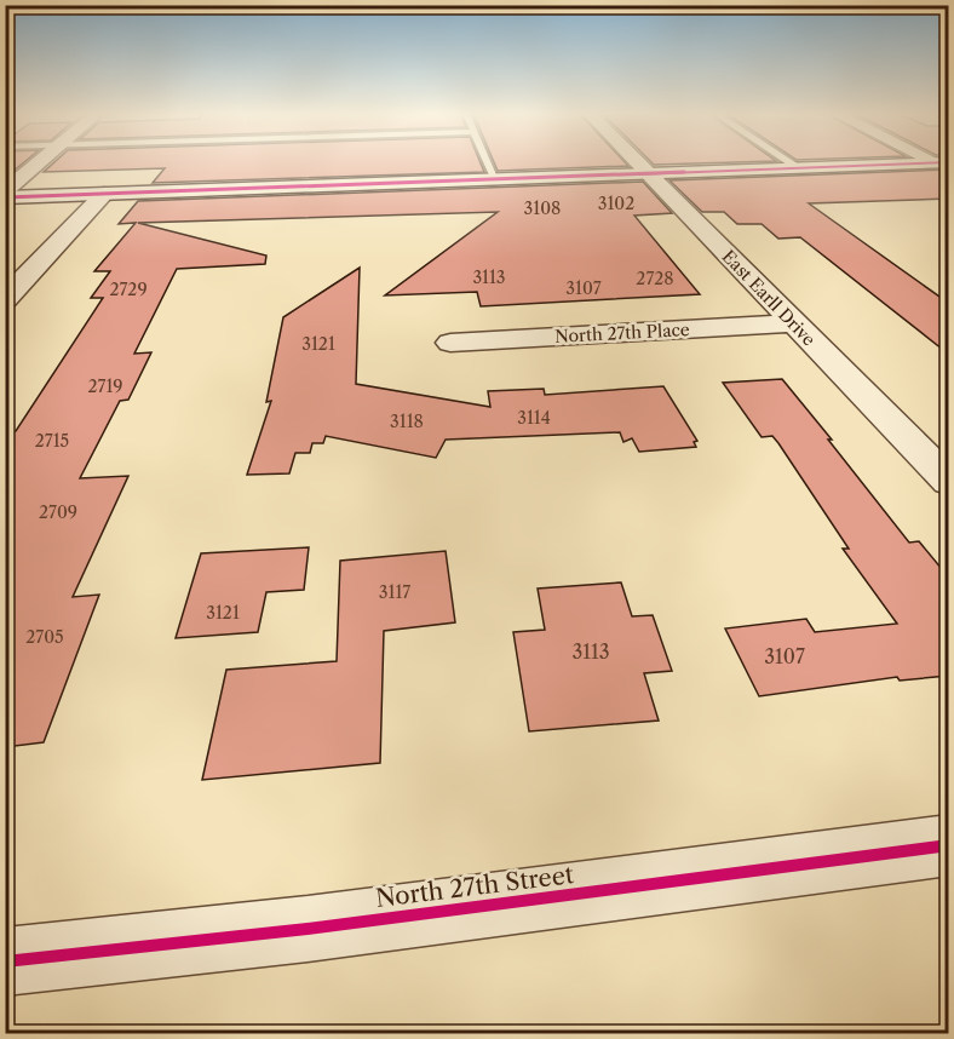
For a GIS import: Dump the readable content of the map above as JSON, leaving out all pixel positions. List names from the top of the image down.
{
  "streets": {
    "street": ["East Earll Drive", "North 27th Place", "North 27th Street"]
  },
  "crossings": [
    ["East Earll Drive", "North 27th Place"]
  ],
  "house_numbers": [
    "3102",
    "3108",
    "3113",
    "2728",
    "3107",
    "2729",
    "3121",
    "2719",
    "3114",
    "3118",
    "2715",
    "2709",
    "3117",
    "3121",
    "2705",
    "3113",
    "3107"
  ]
}
